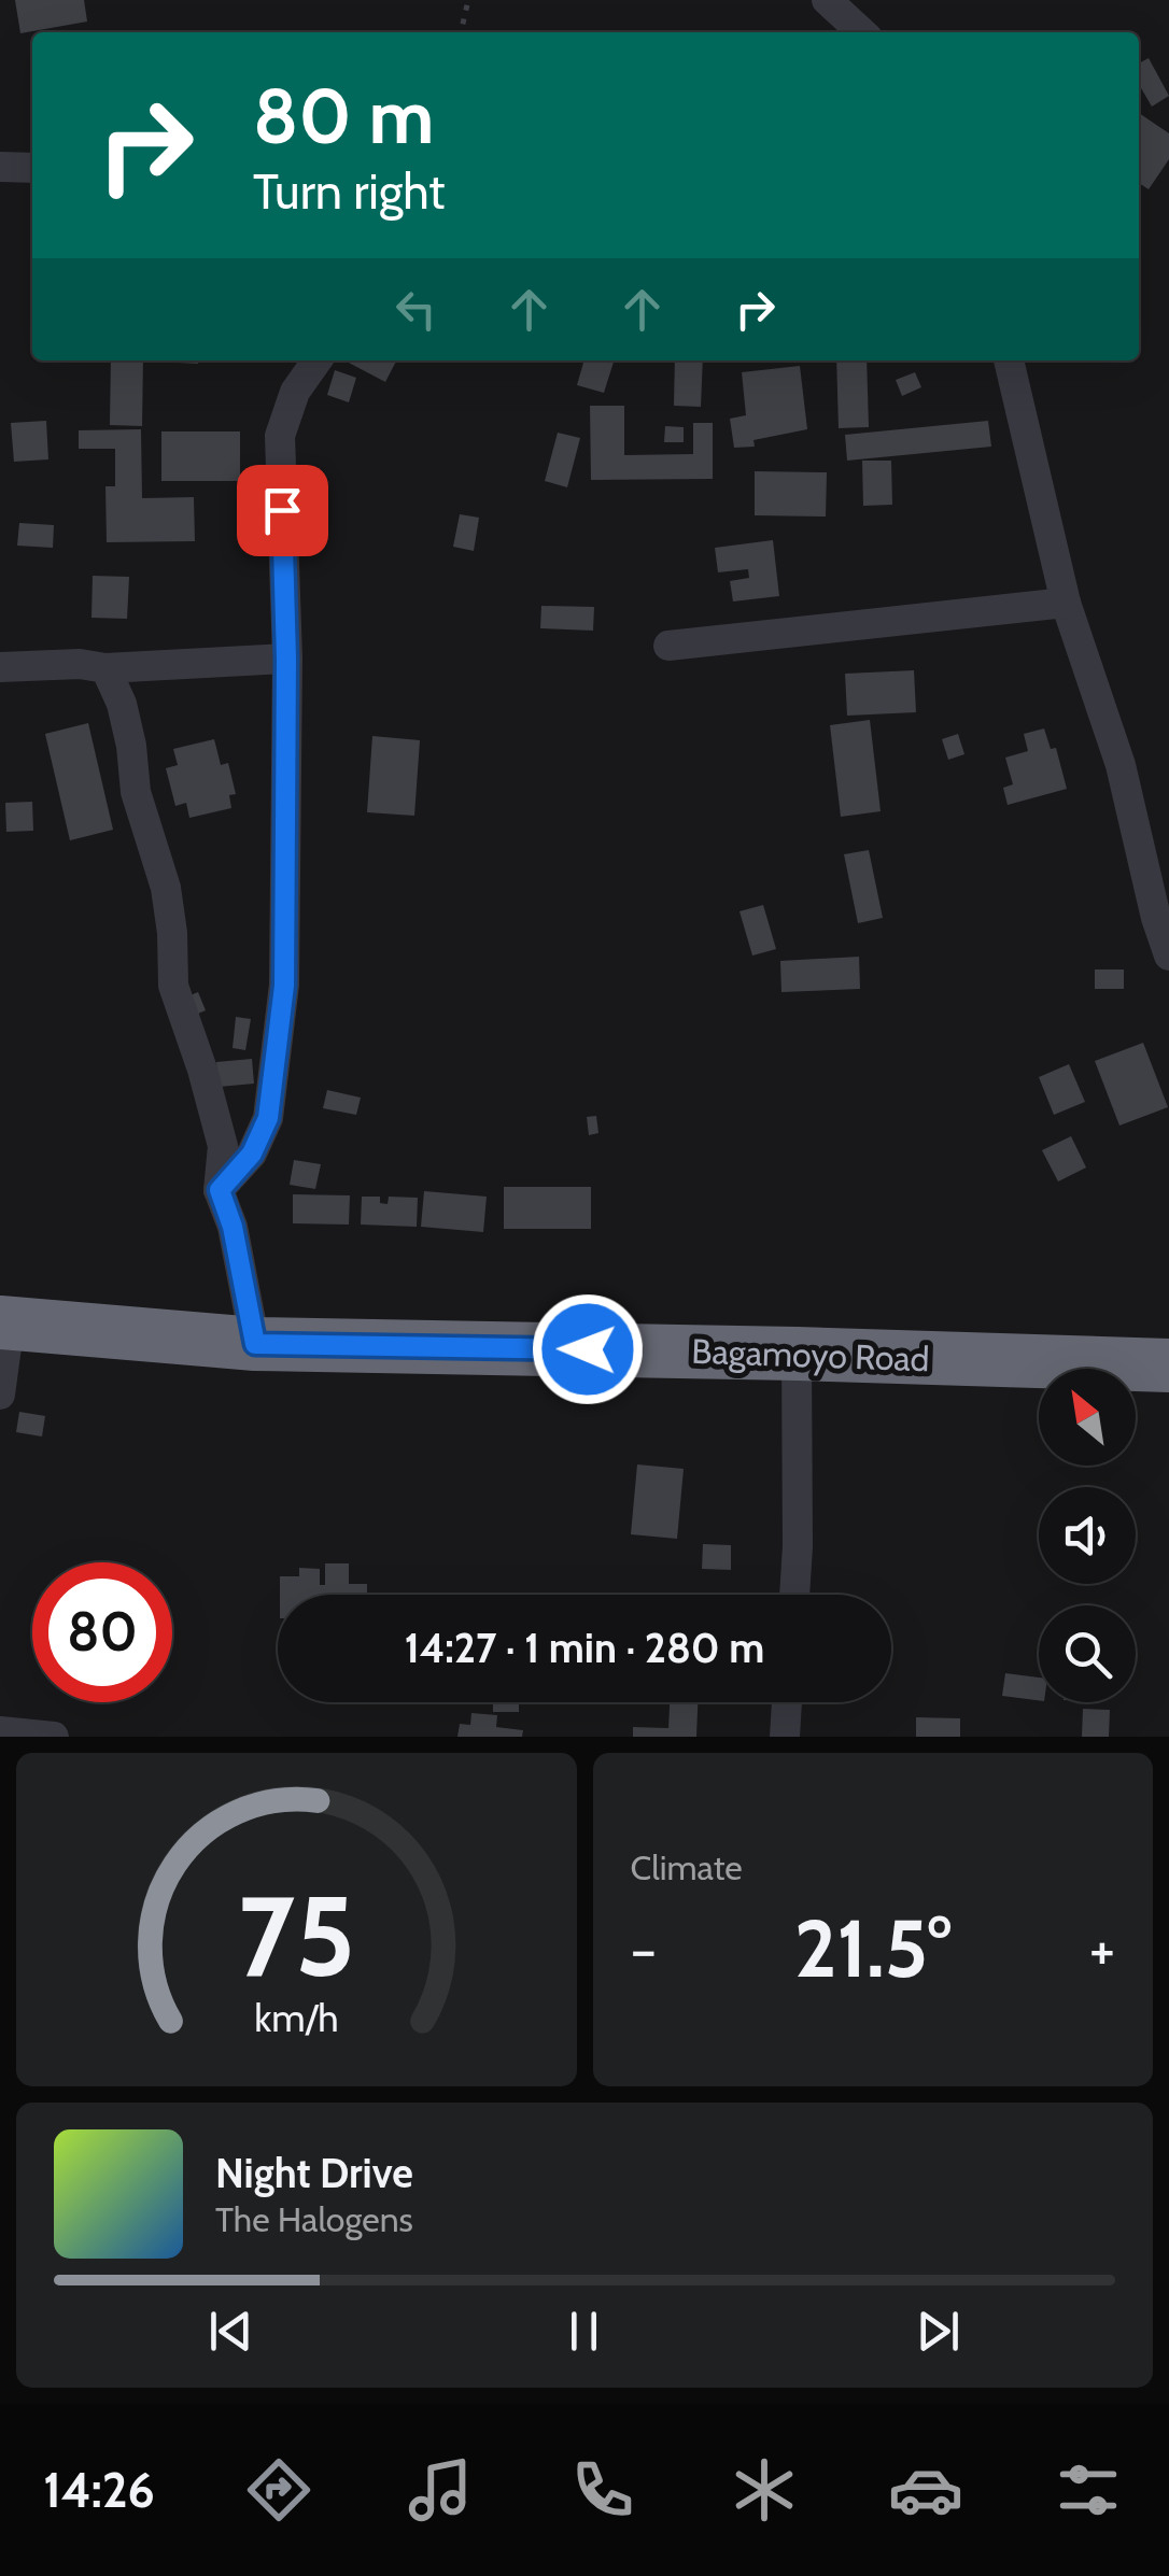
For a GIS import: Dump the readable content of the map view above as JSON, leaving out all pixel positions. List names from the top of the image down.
{
  "streets": {
    "highway": ["Bagamoyo Road"]
  },
  "north": "top left",
  "page": {
    "turn": ["80 m", "Turn right"],
    "limit": "80",
    "trip": "14:27 · 1 min · 280 m",
    "tile": "Climate",
    "heat": ["−", "21.5°", "+"],
    "song": ["Night Drive", "The Halogens"],
    "tabs": "14:26",
    "gauge": ["75", "km/h"]
  }
}
